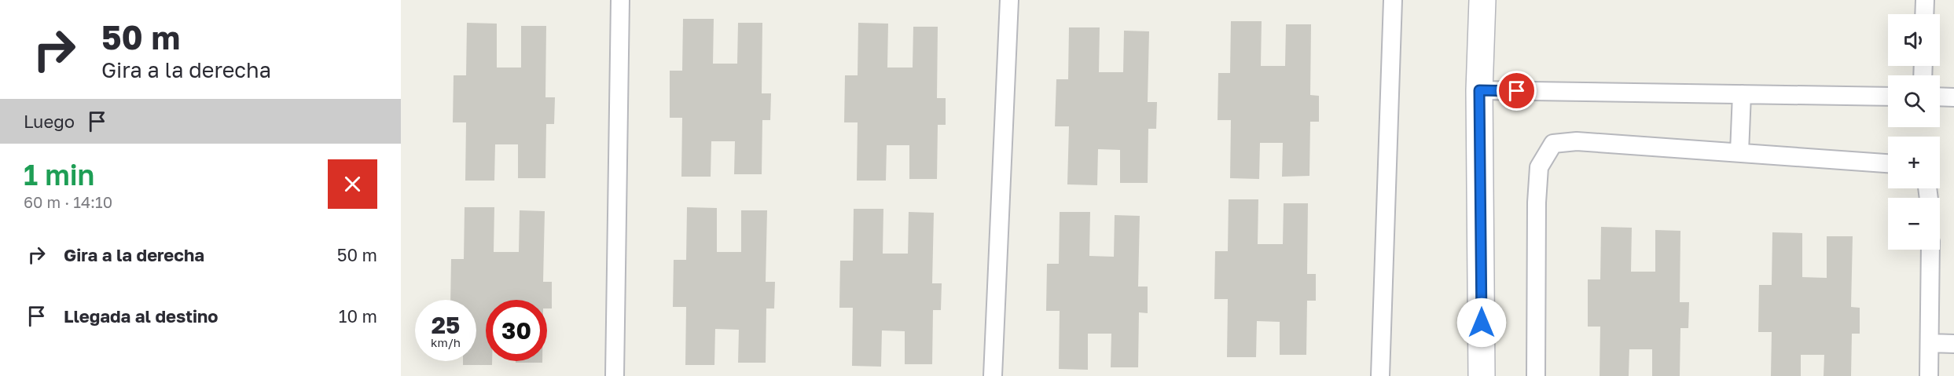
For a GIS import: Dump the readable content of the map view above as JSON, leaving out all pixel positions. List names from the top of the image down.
{
  "page": {
    "turn": ["50 m", "Gira a la derecha"],
    "map_buttons": ["+", "−"],
    "then": "Luego",
    "heading": ["1 min", "60 m · 14:10"],
    "list": [
      {
        "name": "Gira a la derecha",
        "value": "50 m"
      },
      {
        "name": "Llegada al destino",
        "value": "10 m"
      }
    ],
    "speed": "25 km/h",
    "limit": "30"
  }
}
